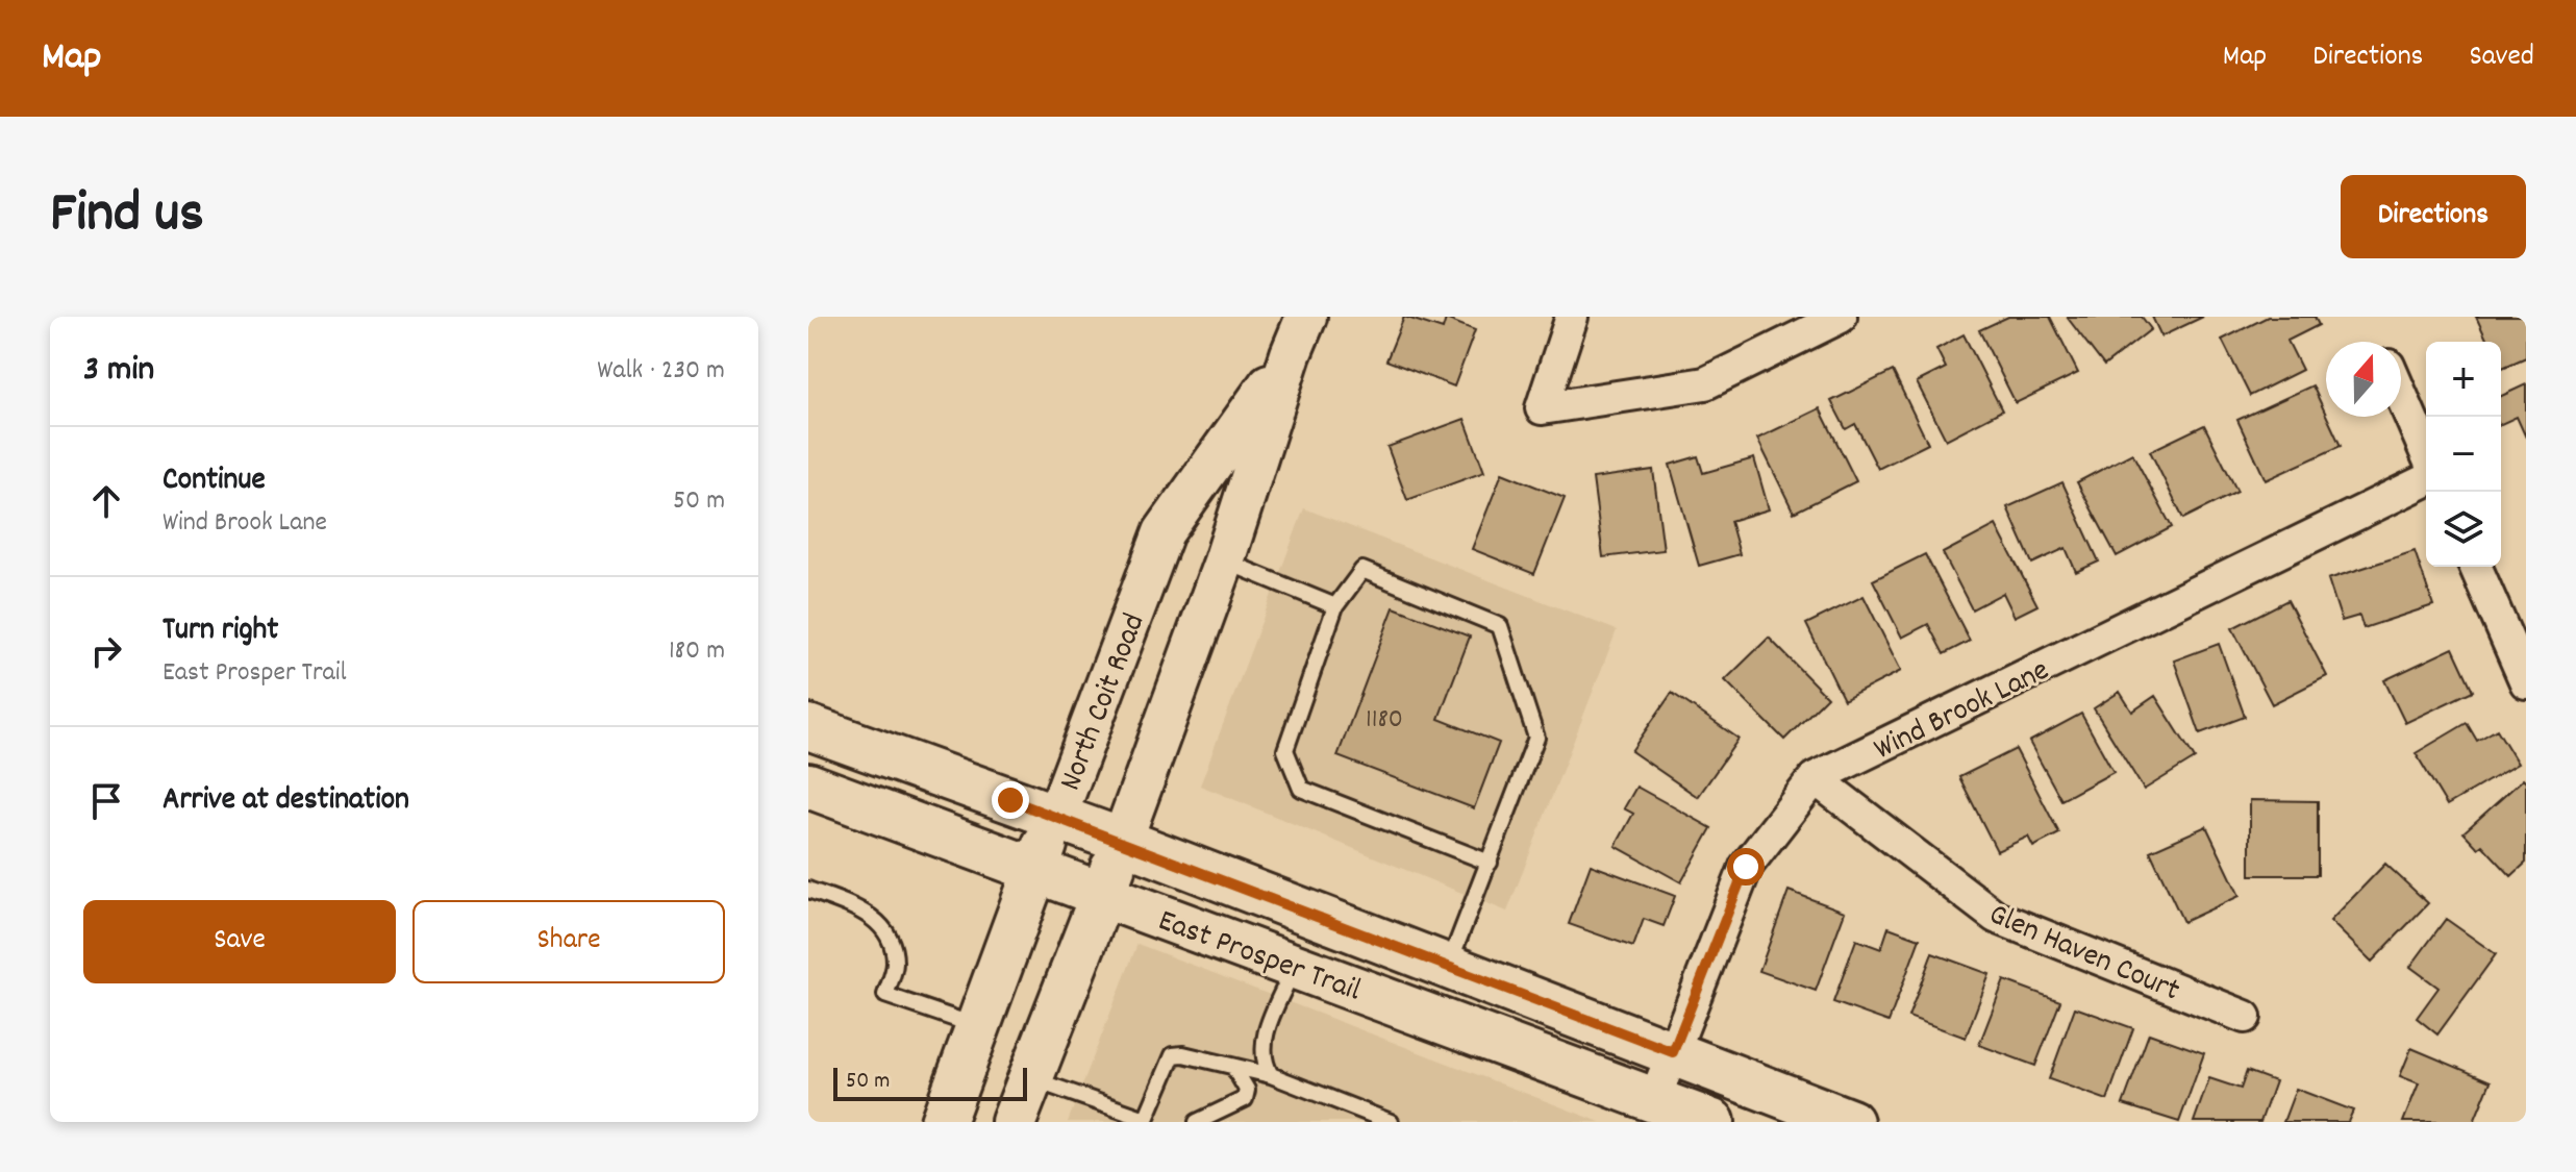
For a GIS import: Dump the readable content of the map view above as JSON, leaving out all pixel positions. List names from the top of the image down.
{
  "streets": {
    "main road": ["North Coit Road", "East Prosper Trail"],
    "street": ["Wind Brook Lane", "Glen Haven Court"]
  },
  "crossings": [
    ["North Coit Road", "East Prosper Trail"],
    ["Wind Brook Lane", "Glen Haven Court"],
    ["Wind Brook Lane", "East Prosper Trail"]
  ],
  "house_numbers": ["1180"],
  "scale_bar": "50 m",
  "north": "top",
  "page": {
    "header": "Map",
    "nav": ["Map", "Directions", "Saved"],
    "title": "Find us",
    "buttons": [
      "Directions",
      ["Save", "Share"]
    ],
    "heading": ["3 min", "Walk · 230 m"],
    "map_buttons": ["+", "−"],
    "list": [
      ["Continue", "Wind Brook Lane", "50 m"],
      ["Turn right", "East Prosper Trail", "180 m"],
      "Arrive at destination"
    ],
    "scale": "50 m"
  }
}
